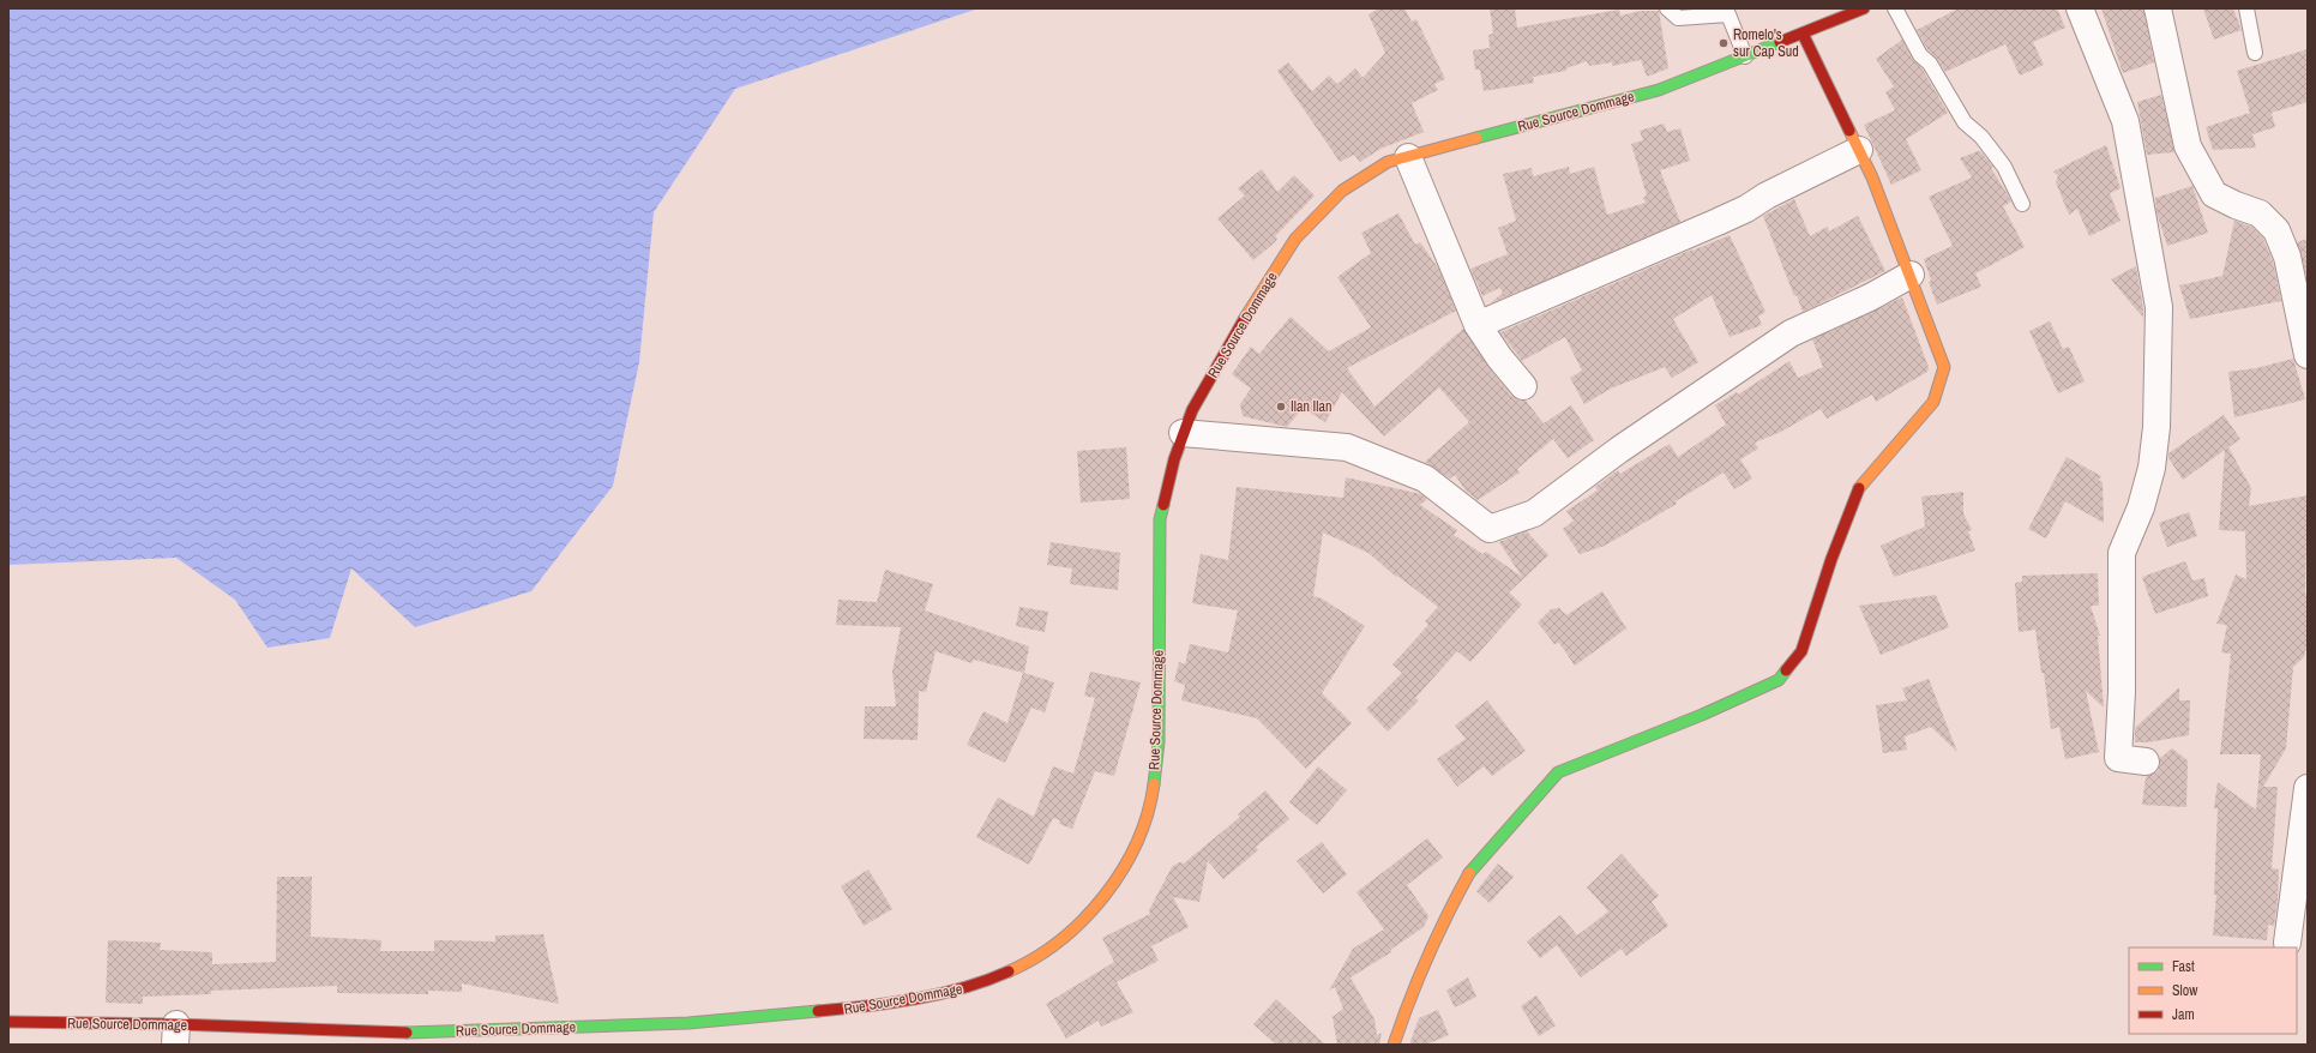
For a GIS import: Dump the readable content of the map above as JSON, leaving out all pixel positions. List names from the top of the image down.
{
  "streets": {
    "main road": ["Rue Source Dommage"]
  },
  "places": ["Romelo's sur Cap Sud", "Ilan Ilan"],
  "legend": ["Fast", "Slow", "Jam"]
}
